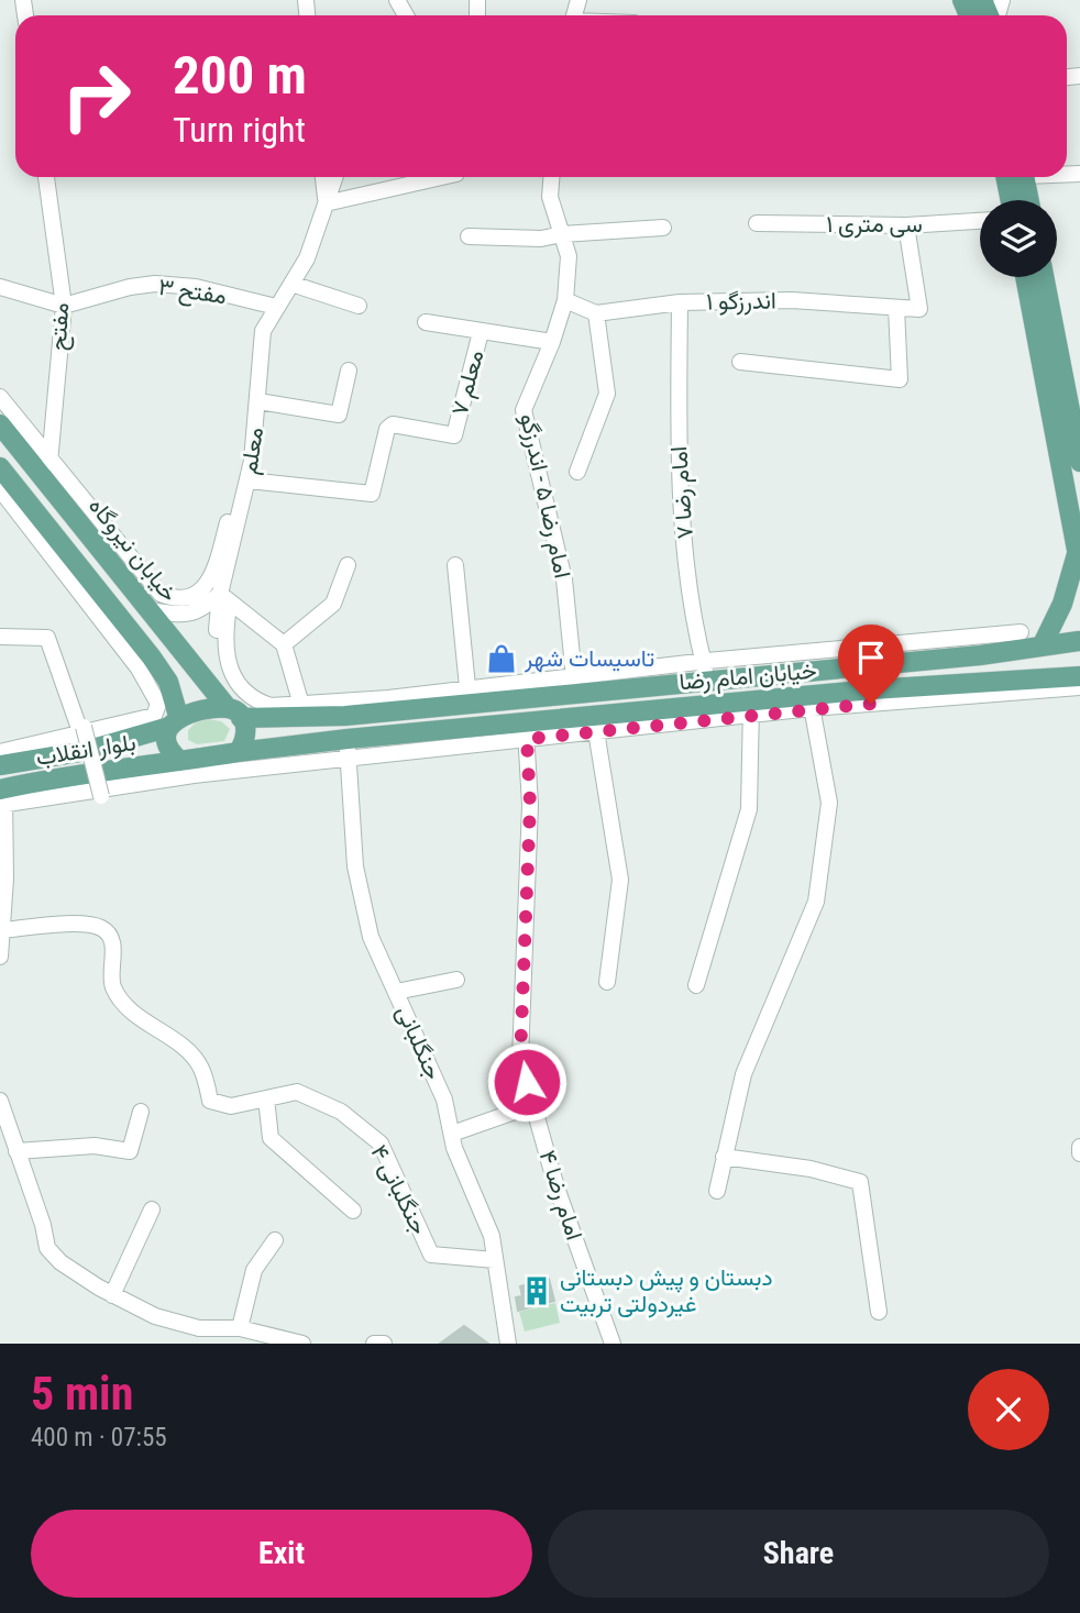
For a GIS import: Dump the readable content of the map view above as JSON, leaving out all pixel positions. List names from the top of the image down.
{
  "streets": {
    "main road": ["خیابان نیروگاه", "خیابان امام رضا", "بلوار انقلاب"],
    "street": [
      "سی متری ۱",
      "مفتح ۳",
      "اندرزگو ۱",
      "مفتح",
      "معلم ۷",
      "معلم",
      "امام رضا ۷",
      "امام رضا ۵ - اندرزگو",
      "جنگلبانی",
      "جنگلبانی ۴",
      "امام رضا ۴"
    ]
  },
  "crossings": [
    ["سی متری ۱", "اندرزگو ۱"],
    ["مفتح ۳", "مفتح"],
    ["مفتح ۳", "معلم"],
    ["اندرزگو ۱", "امام رضا ۷"],
    ["مفتح", "خیابان نیروگاه"],
    ["معلم ۷", "معلم"],
    ["معلم", "خیابان نیروگاه"],
    ["معلم", "خیابان امام رضا"],
    ["معلم", "بلوار انقلاب"],
    ["امام رضا ۷", "خیابان امام رضا"],
    ["امام رضا ۵ - اندرزگو", "خیابان امام رضا"],
    ["خیابان نیروگاه", "خیابان امام رضا"],
    ["خیابان نیروگاه", "بلوار انقلاب"],
    ["خیابان امام رضا", "بلوار انقلاب"],
    ["خیابان امام رضا", "جنگلبانی"],
    ["خیابان امام رضا", "امام رضا ۴"],
    ["جنگلبانی", "جنگلبانی ۴"]
  ],
  "places": {
    "shop": ["تاسیسات شهر"],
    "building": ["دبستان و پیش دبستانی غیردولتی تربیت"]
  },
  "page": {
    "turn": ["200 m", "Turn right"],
    "heading": ["5 min", "400 m · 07:55"],
    "buttons": ["Exit", "Share"]
  }
}
